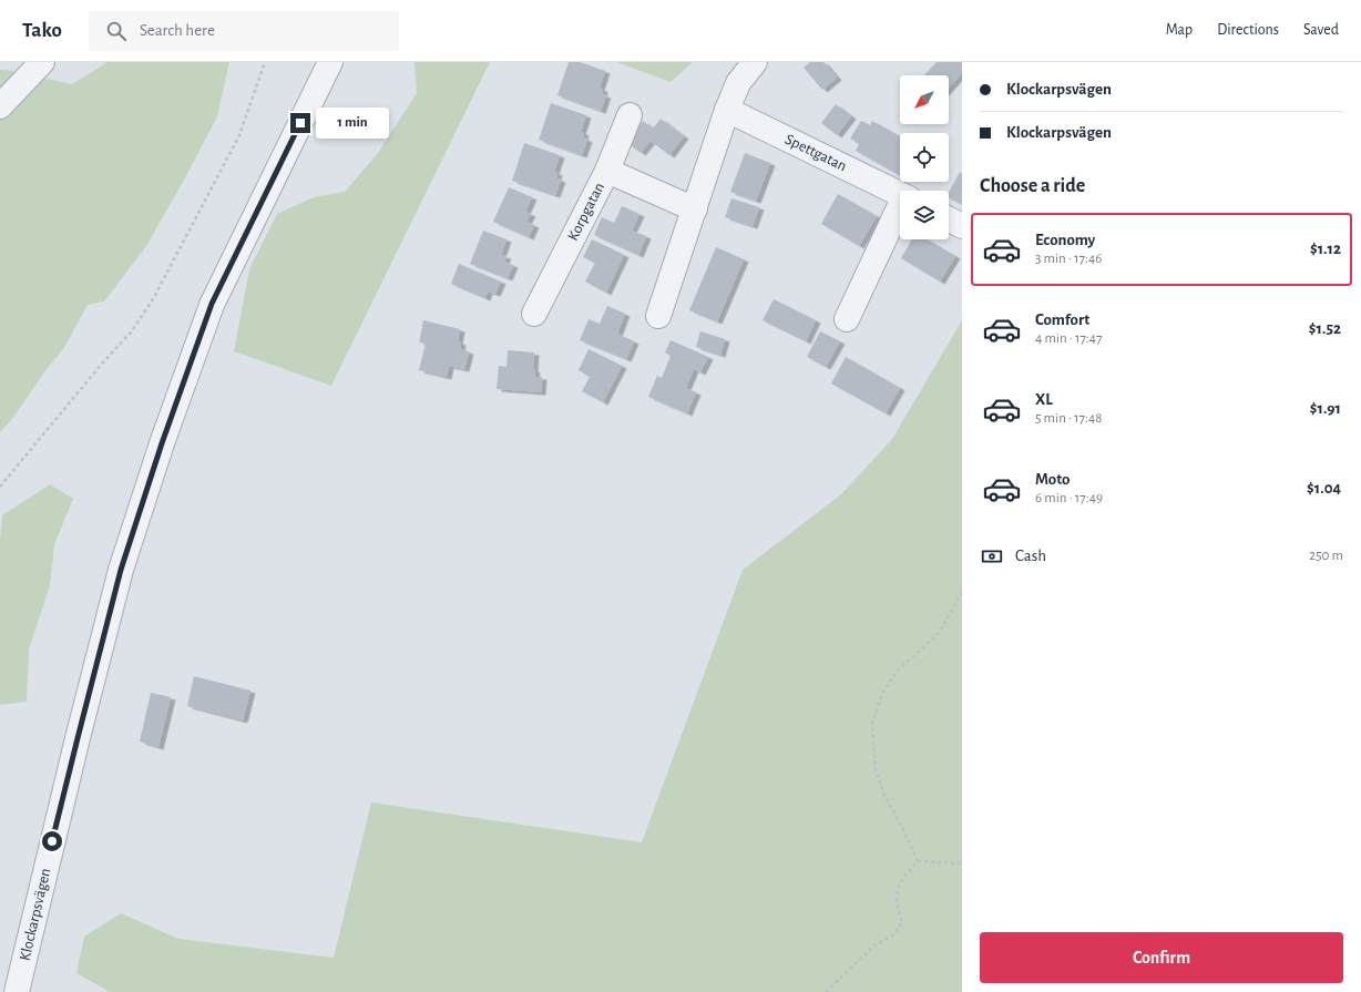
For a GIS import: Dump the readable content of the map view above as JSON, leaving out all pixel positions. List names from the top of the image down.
{
  "streets": {
    "street": ["Spettgatan", "Korpgatan", "Klockarpsvägen"]
  },
  "north": "bottom left",
  "page": {
    "header": "Tako",
    "search": "Search here",
    "nav": ["Map", "Directions", "Saved"],
    "banner": ["Klockarpsvägen", "Klockarpsvägen"],
    "bubble": "1 min",
    "heading": "Choose a ride",
    "list": [
      {
        "name": "Economy",
        "note": "3 min · 17:46",
        "value": "$1.12"
      },
      {
        "name": "Comfort",
        "note": "4 min · 17:47",
        "value": "$1.52"
      },
      {
        "name": "XL",
        "note": "5 min · 17:48",
        "value": "$1.91"
      },
      {
        "name": "Moto",
        "note": "6 min · 17:49",
        "value": "$1.04"
      }
    ],
    "pay": ["Cash", "250 m"],
    "buttons": "Confirm"
  }
}
